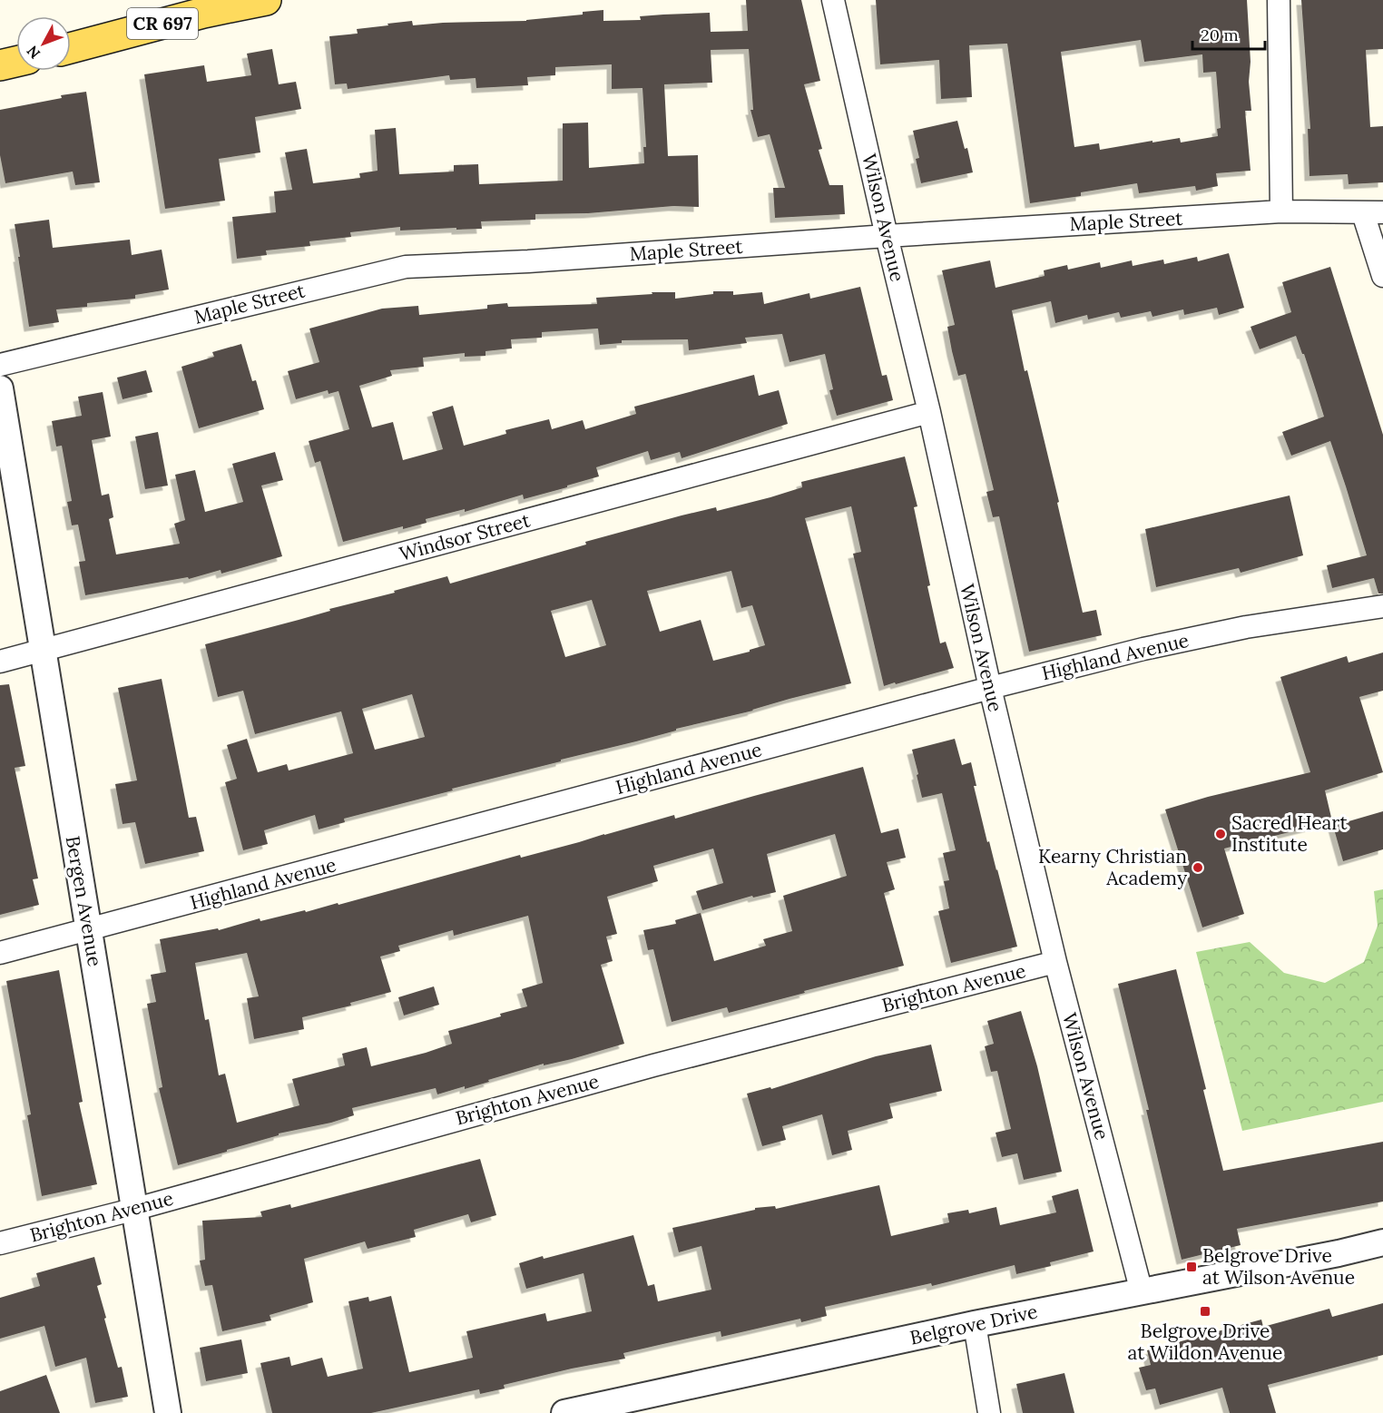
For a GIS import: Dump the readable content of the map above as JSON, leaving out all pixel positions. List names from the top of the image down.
{
  "streets": {
    "main road": ["CR 697"],
    "street": [
      "Wilson Avenue",
      "Maple Street",
      "Windsor Street",
      "Highland Avenue",
      "Bergen Avenue",
      "Brighton Avenue",
      "Belgrove Drive"
    ]
  },
  "crossings": [
    ["Wilson Avenue", "Maple Street"],
    ["Wilson Avenue", "Windsor Street"],
    ["Wilson Avenue", "Highland Avenue"],
    ["Wilson Avenue", "Brighton Avenue"],
    ["Wilson Avenue", "Belgrove Drive"],
    ["Windsor Street", "Bergen Avenue"],
    ["Highland Avenue", "Bergen Avenue"],
    ["Bergen Avenue", "Brighton Avenue"]
  ],
  "places": {
    "other": ["Sacred Heart Institute", "Kearny Christian Academy"],
    "transit": ["Belgrove Drive at Wilson Avenue", "Belgrove Drive at Wildon Avenue"]
  },
  "scale_bar": "20 m",
  "north": "bottom left"
}
